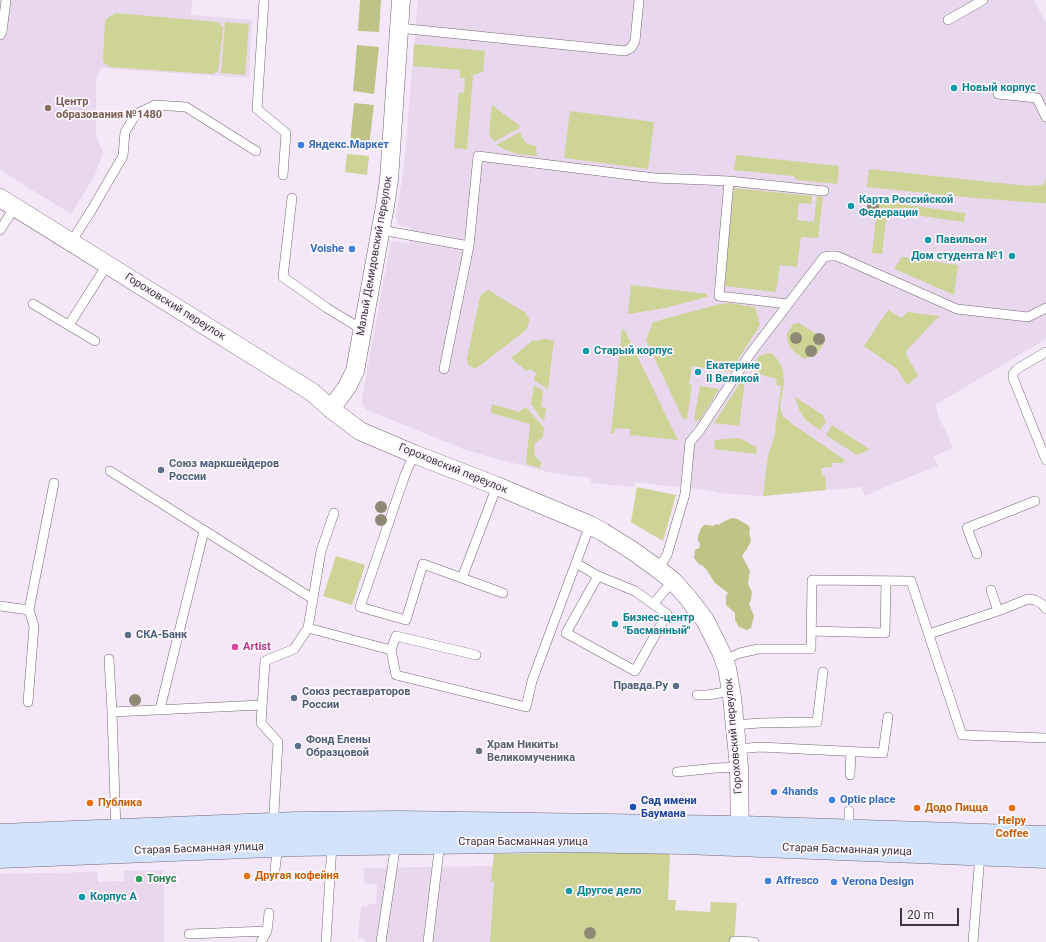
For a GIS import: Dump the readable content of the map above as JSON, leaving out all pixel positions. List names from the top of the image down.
{
  "streets": {
    "main road": ["Старая Басманная улица"],
    "street": ["Малый Демидовский переулок", "Гороховский переулок"]
  },
  "crossings": [
    ["Малый Демидовский переулок", "Гороховский переулок"],
    ["Гороховский переулок", "Старая Басманная улица"]
  ],
  "places": [
    "Новый корпус",
    "Центр образования №1480",
    "Яндекс.Маркет",
    "Карта Российской Федерации",
    "Павильон",
    "Voishe",
    "Дом студента №1",
    "Старый корпуc",
    "Екатерине II Великой",
    "Союз маркшейдеров России",
    "Бизнес-центр \"Басманный\"",
    "СКА-Банк",
    "Artist",
    "Правда.Ру",
    "Союз реставраторов России",
    "Фонд Елены Образцовой",
    "Храм Никиты Великомученика",
    "4hands",
    "Optic place",
    "Публика",
    "Сад имени Баумана",
    "Додо Пицца",
    "Helpy Coffee",
    "Другая кофейня",
    "Тонус",
    "Affresco",
    "Verona Design",
    "Другое дело",
    "Корпус А"
  ],
  "scale_bar": "20 m"
}
